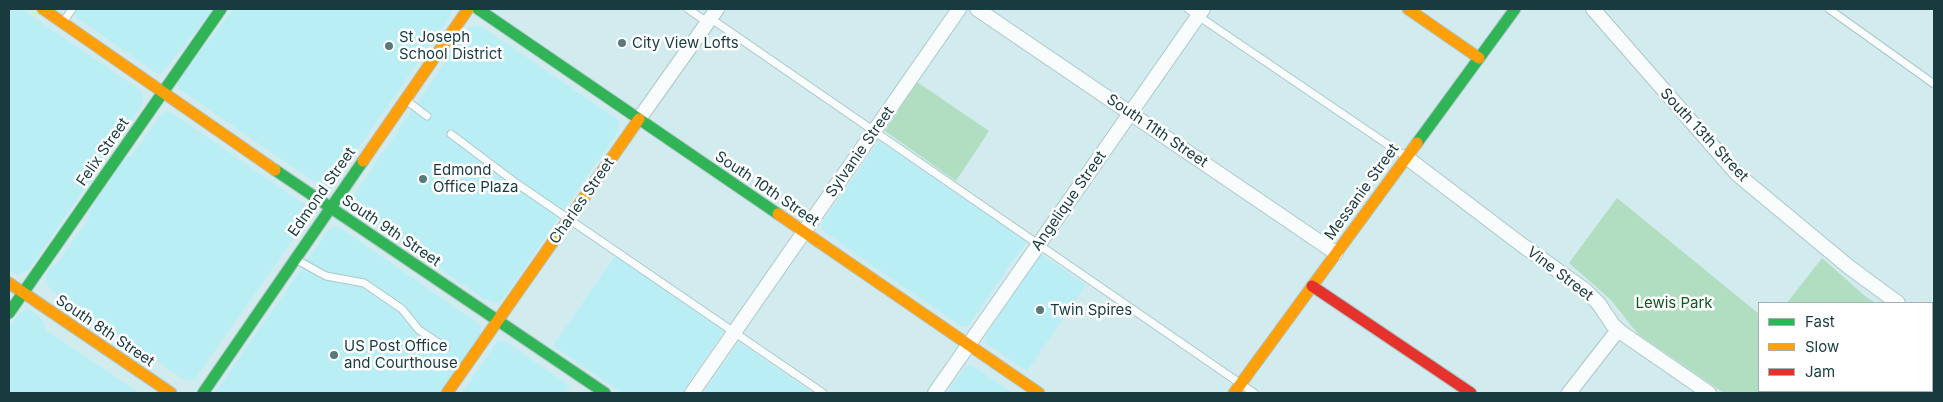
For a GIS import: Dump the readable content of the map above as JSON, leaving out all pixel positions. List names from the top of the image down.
{
  "streets": {
    "main road": [
      "Felix Street",
      "South 10th Street",
      "Edmond Street",
      "Messanie Street",
      "Charles Street",
      "South 9th Street",
      "South 8th Street"
    ],
    "street": [
      "South 11th Street",
      "South 13th Street",
      "Sylvanie Street",
      "Angelique Street",
      "Vine Street"
    ]
  },
  "crossings": [
    ["South 11th Street", "Messanie Street"],
    ["South 11th Street", "Angelique Street"],
    ["Felix Street", "South 9th Street"],
    ["Felix Street", "South 8th Street"],
    ["Sylvanie Street", "South 10th Street"],
    ["South 10th Street", "Charles Street"],
    ["South 10th Street", "Angelique Street"],
    ["Edmond Street", "South 9th Street"],
    ["Messanie Street", "Vine Street"],
    ["Charles Street", "South 9th Street"]
  ],
  "parks": ["Lewis Park"],
  "places": [
    "City View Lofts",
    "St Joseph School District",
    "Edmond Office Plaza",
    "Twin Spires",
    "US Post Office and Courthouse"
  ],
  "legend": ["Fast", "Slow", "Jam"]
}
